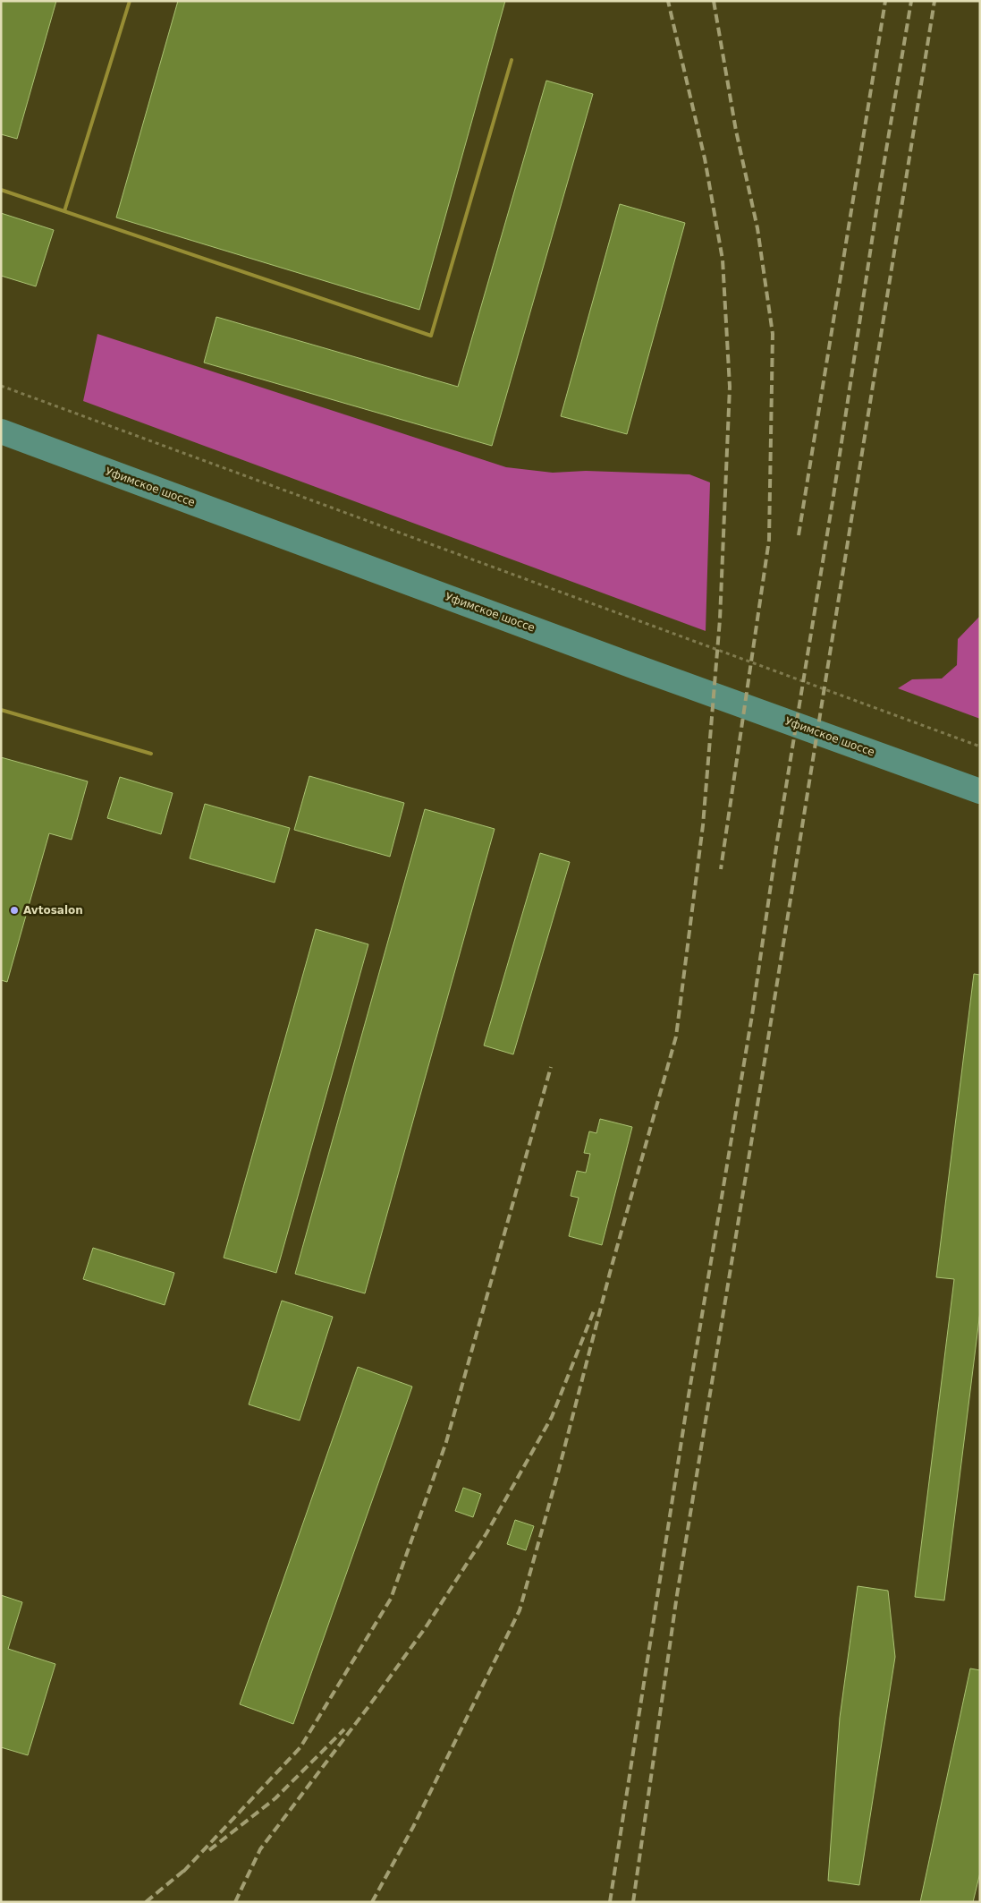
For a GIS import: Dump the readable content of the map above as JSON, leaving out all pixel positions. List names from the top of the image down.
{
  "streets": {
    "main road": ["Уфимское шоссе"]
  },
  "places": ["Avtosalon"]
}
